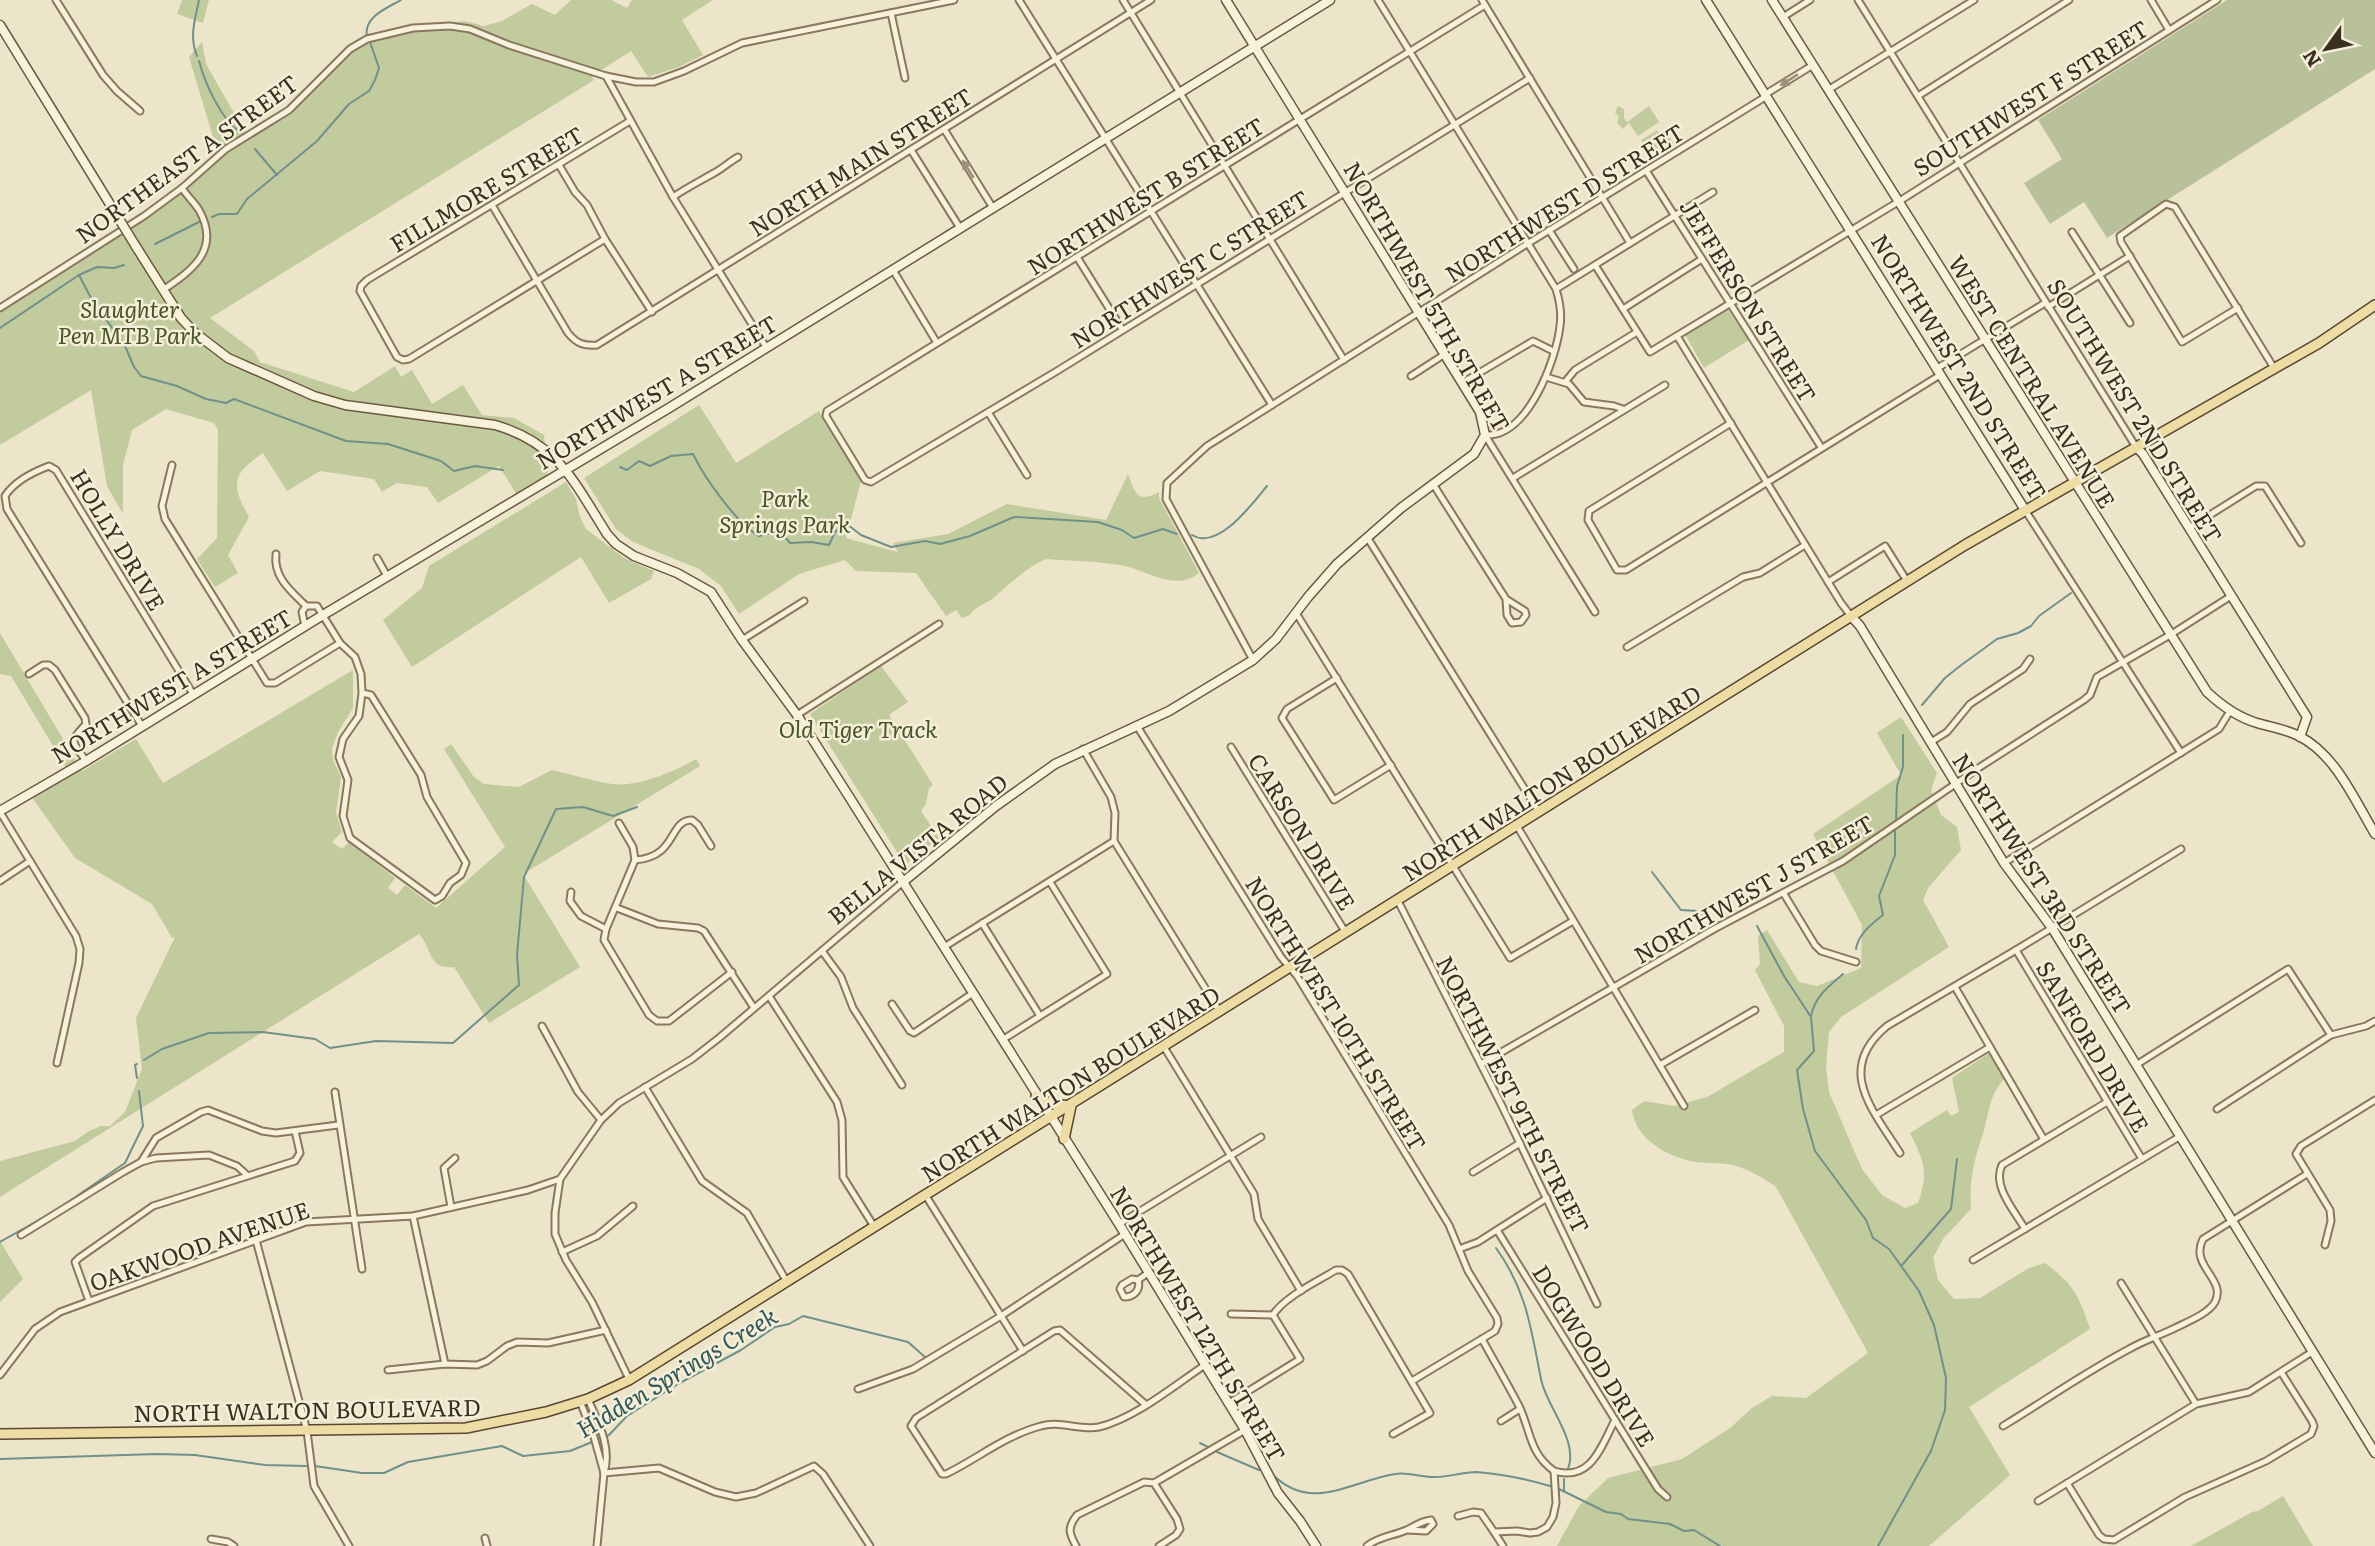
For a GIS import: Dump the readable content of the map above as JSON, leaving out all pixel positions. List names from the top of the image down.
{
  "streets": {
    "main road": ["NORTH WALTON BOULEVARD"],
    "street": [
      "SOUTHWEST F STREET",
      "NORTHEAST A STREET",
      "NORTH MAIN STREET",
      "FILLMORE STREET",
      "NORTHWEST B STREET",
      "NORTHWEST D STREET",
      "NORTHWEST C STREET",
      "NORTHWEST 5TH STREET",
      "JEFFERSON STREET",
      "NORTHWEST 2ND STREET",
      "WEST CENTRAL AVENUE",
      "NORTHWEST A STREET",
      "SOUTHWEST 2ND STREET",
      "HOLLY DRIVE",
      "CARSON DRIVE",
      "BELLA VISTA ROAD",
      "NORTHWEST 3RD STREET",
      "NORTHWEST J STREET",
      "NORTHWEST 10TH STREET",
      "SANFORD DRIVE",
      "NORTHWEST 9TH STREET",
      "OAKWOOD AVENUE",
      "NORTHWEST 12TH STREET",
      "DOGWOOD DRIVE"
    ]
  },
  "crossings": [
    ["SOUTHWEST F STREET", "JEFFERSON STREET"],
    ["SOUTHWEST F STREET", "NORTHWEST 2ND STREET"],
    ["SOUTHWEST F STREET", "WEST CENTRAL AVENUE"],
    ["SOUTHWEST F STREET", "SOUTHWEST 2ND STREET"],
    ["SOUTHWEST F STREET", "NORTHWEST 3RD STREET"],
    ["NORTH MAIN STREET", "FILLMORE STREET"],
    ["NORTHWEST B STREET", "NORTHWEST C STREET"],
    ["NORTHWEST B STREET", "NORTHWEST 5TH STREET"],
    ["NORTHWEST D STREET", "NORTHWEST 5TH STREET"],
    ["NORTHWEST D STREET", "JEFFERSON STREET"],
    ["NORTHWEST D STREET", "NORTHWEST 2ND STREET"],
    ["NORTHWEST D STREET", "WEST CENTRAL AVENUE"],
    ["NORTHWEST D STREET", "BELLA VISTA ROAD"],
    ["NORTHWEST C STREET", "NORTHWEST 5TH STREET"],
    ["NORTHWEST 5TH STREET", "NORTHWEST A STREET"],
    ["NORTHWEST 5TH STREET", "BELLA VISTA ROAD"],
    ["NORTHWEST 2ND STREET", "NORTH WALTON BOULEVARD"],
    ["NORTHWEST 2ND STREET", "NORTHWEST J STREET"],
    ["WEST CENTRAL AVENUE", "SOUTHWEST 2ND STREET"],
    ["WEST CENTRAL AVENUE", "NORTH WALTON BOULEVARD"],
    ["WEST CENTRAL AVENUE", "NORTHWEST J STREET"],
    ["NORTHWEST A STREET", "HOLLY DRIVE"],
    ["NORTHWEST A STREET", "NORTHWEST 12TH STREET"],
    ["SOUTHWEST 2ND STREET", "NORTH WALTON BOULEVARD"],
    ["SOUTHWEST 2ND STREET", "NORTHWEST J STREET"],
    ["NORTH WALTON BOULEVARD", "CARSON DRIVE"],
    ["NORTH WALTON BOULEVARD", "BELLA VISTA ROAD"],
    ["NORTH WALTON BOULEVARD", "NORTHWEST 3RD STREET"],
    ["NORTH WALTON BOULEVARD", "NORTHWEST 10TH STREET"],
    ["NORTH WALTON BOULEVARD", "NORTHWEST 9TH STREET"],
    ["NORTH WALTON BOULEVARD", "NORTHWEST 12TH STREET"],
    ["BELLA VISTA ROAD", "NORTHWEST 10TH STREET"],
    ["BELLA VISTA ROAD", "OAKWOOD AVENUE"],
    ["BELLA VISTA ROAD", "NORTHWEST 12TH STREET"],
    ["NORTHWEST 3RD STREET", "NORTHWEST J STREET"],
    ["NORTHWEST J STREET", "NORTHWEST 9TH STREET"]
  ],
  "water": ["Hidden Springs Creek"],
  "parks": ["Slaughter Pen MTB Park", "Park Springs Park", "Old Tiger Track"],
  "north": "bottom left"
}
